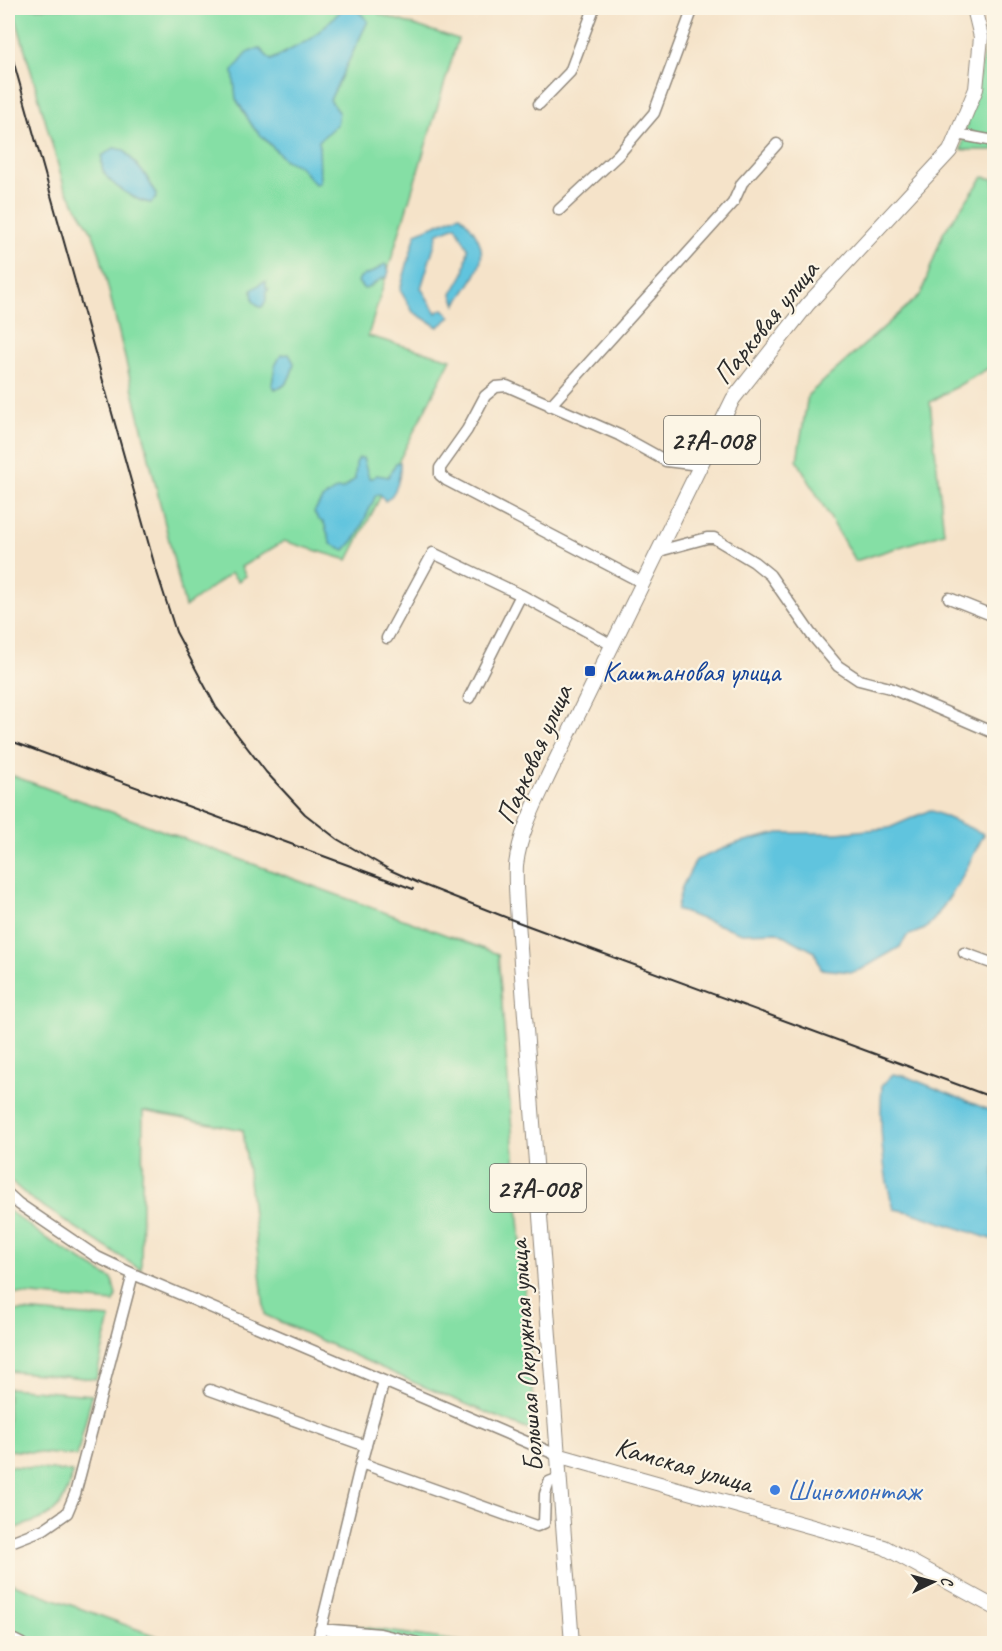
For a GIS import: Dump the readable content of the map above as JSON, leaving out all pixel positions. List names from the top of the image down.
{
  "streets": {
    "main road": [
      "Парковая улица",
      "27А-008",
      "Большая Окружная улица",
      "Камская улица"
    ]
  },
  "crossings": [
    ["Парковая улица", "Большая Окружная улица"],
    ["Большая Окружная улица", "Камская улица"]
  ],
  "places": {
    "transit": ["Каштановая улица"],
    "other": ["Шиномонтаж"]
  },
  "north": "right"
}
